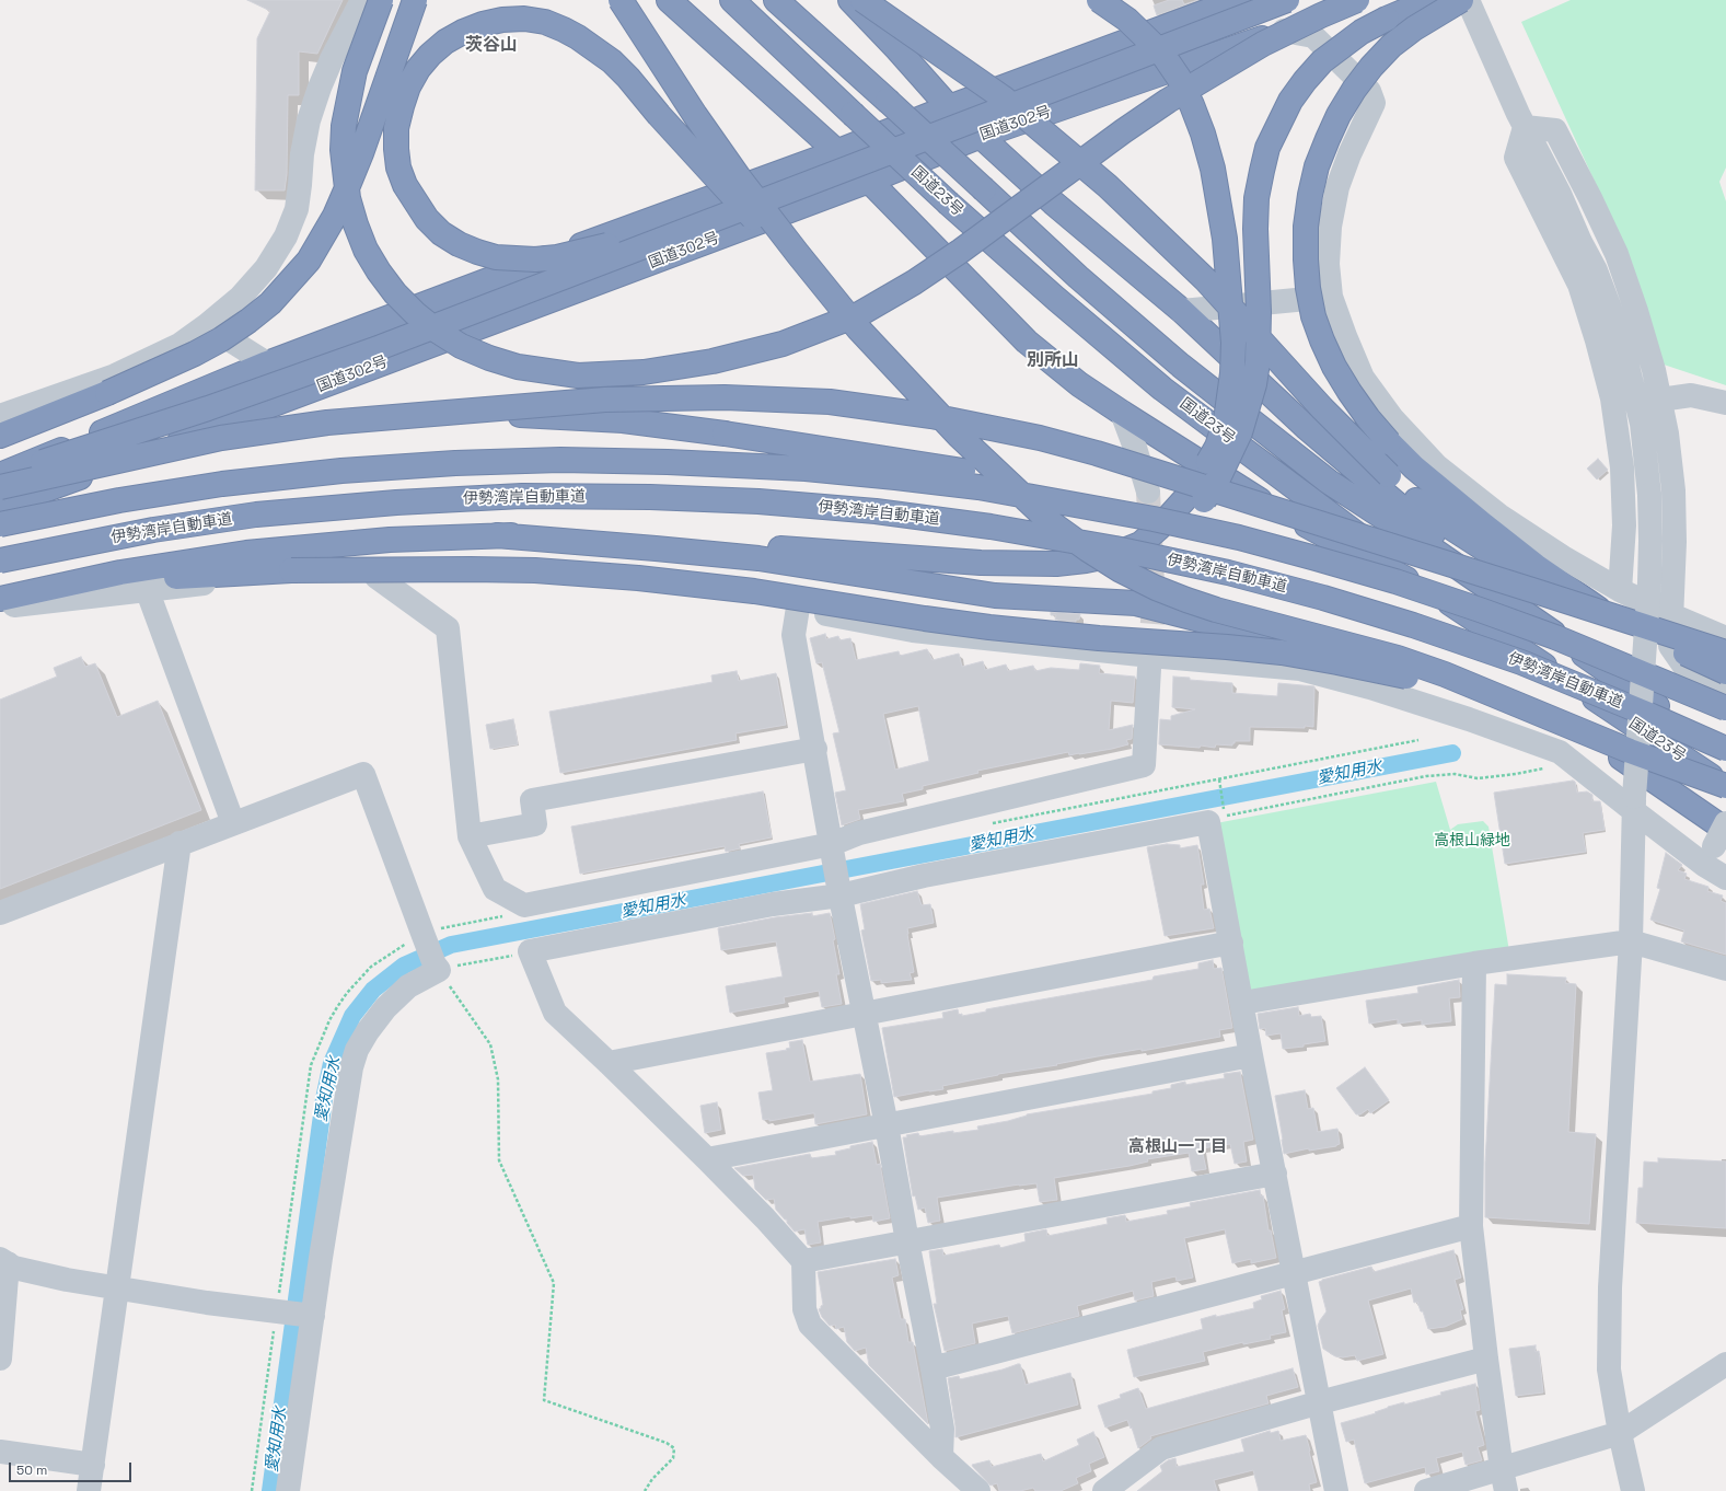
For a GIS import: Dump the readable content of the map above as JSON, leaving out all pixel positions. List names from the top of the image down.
{
  "streets": {
    "highway": ["国道302号", "国道23号", "伊勢湾岸自動車道"]
  },
  "districts": ["茨谷山", "別所山", "高根山一丁目"],
  "water": ["愛知用水"],
  "parks": ["高根山緑地"],
  "scale_bar": "50 m"
}
